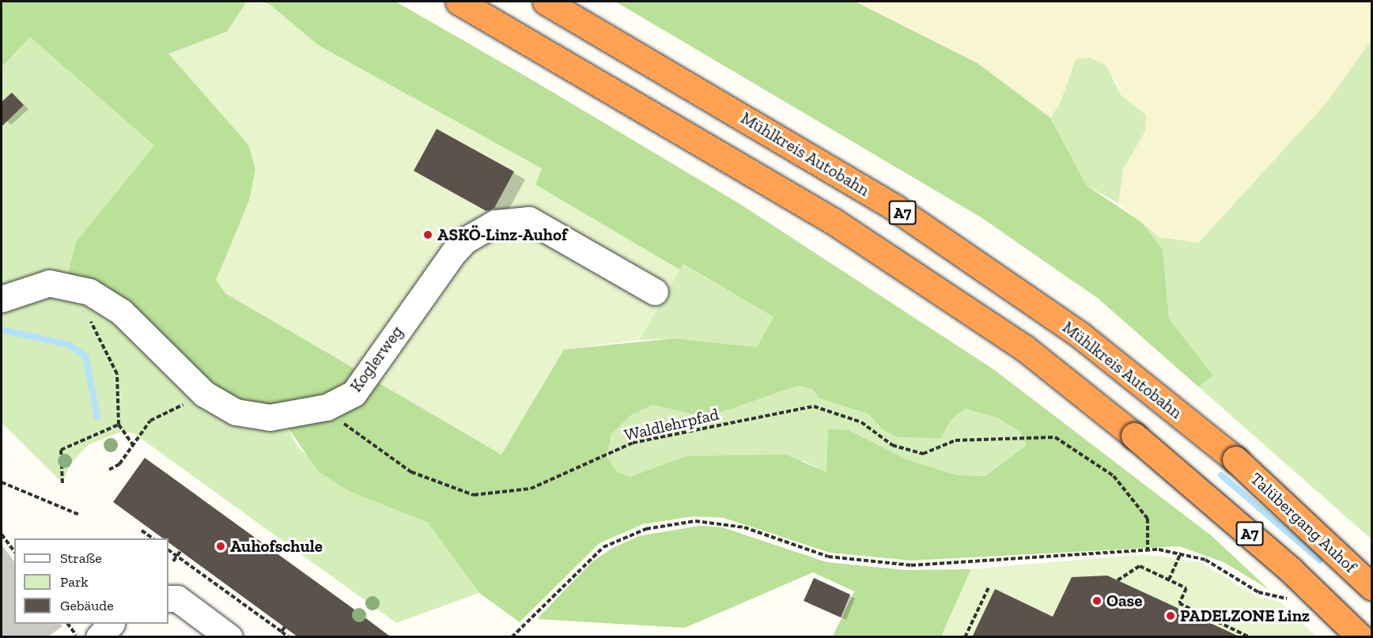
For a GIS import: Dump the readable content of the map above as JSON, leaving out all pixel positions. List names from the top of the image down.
{
  "streets": {
    "highway": ["Mühlkreis Autobahn", "A7", "Talübergang Auhof"],
    "street": ["Koglerweg"],
    "path": ["Waldlehrpfad"]
  },
  "crossings": [
    ["Mühlkreis Autobahn", "Talübergang Auhof"],
    ["Koglerweg", "Waldlehrpfad"]
  ],
  "places": [
    "ASKÖ-Linz-Auhof",
    "Auhofschule",
    "Oase",
    "PADELZONE Linz"
  ],
  "legend": ["Straße", "Park", "Gebäude"]
}
